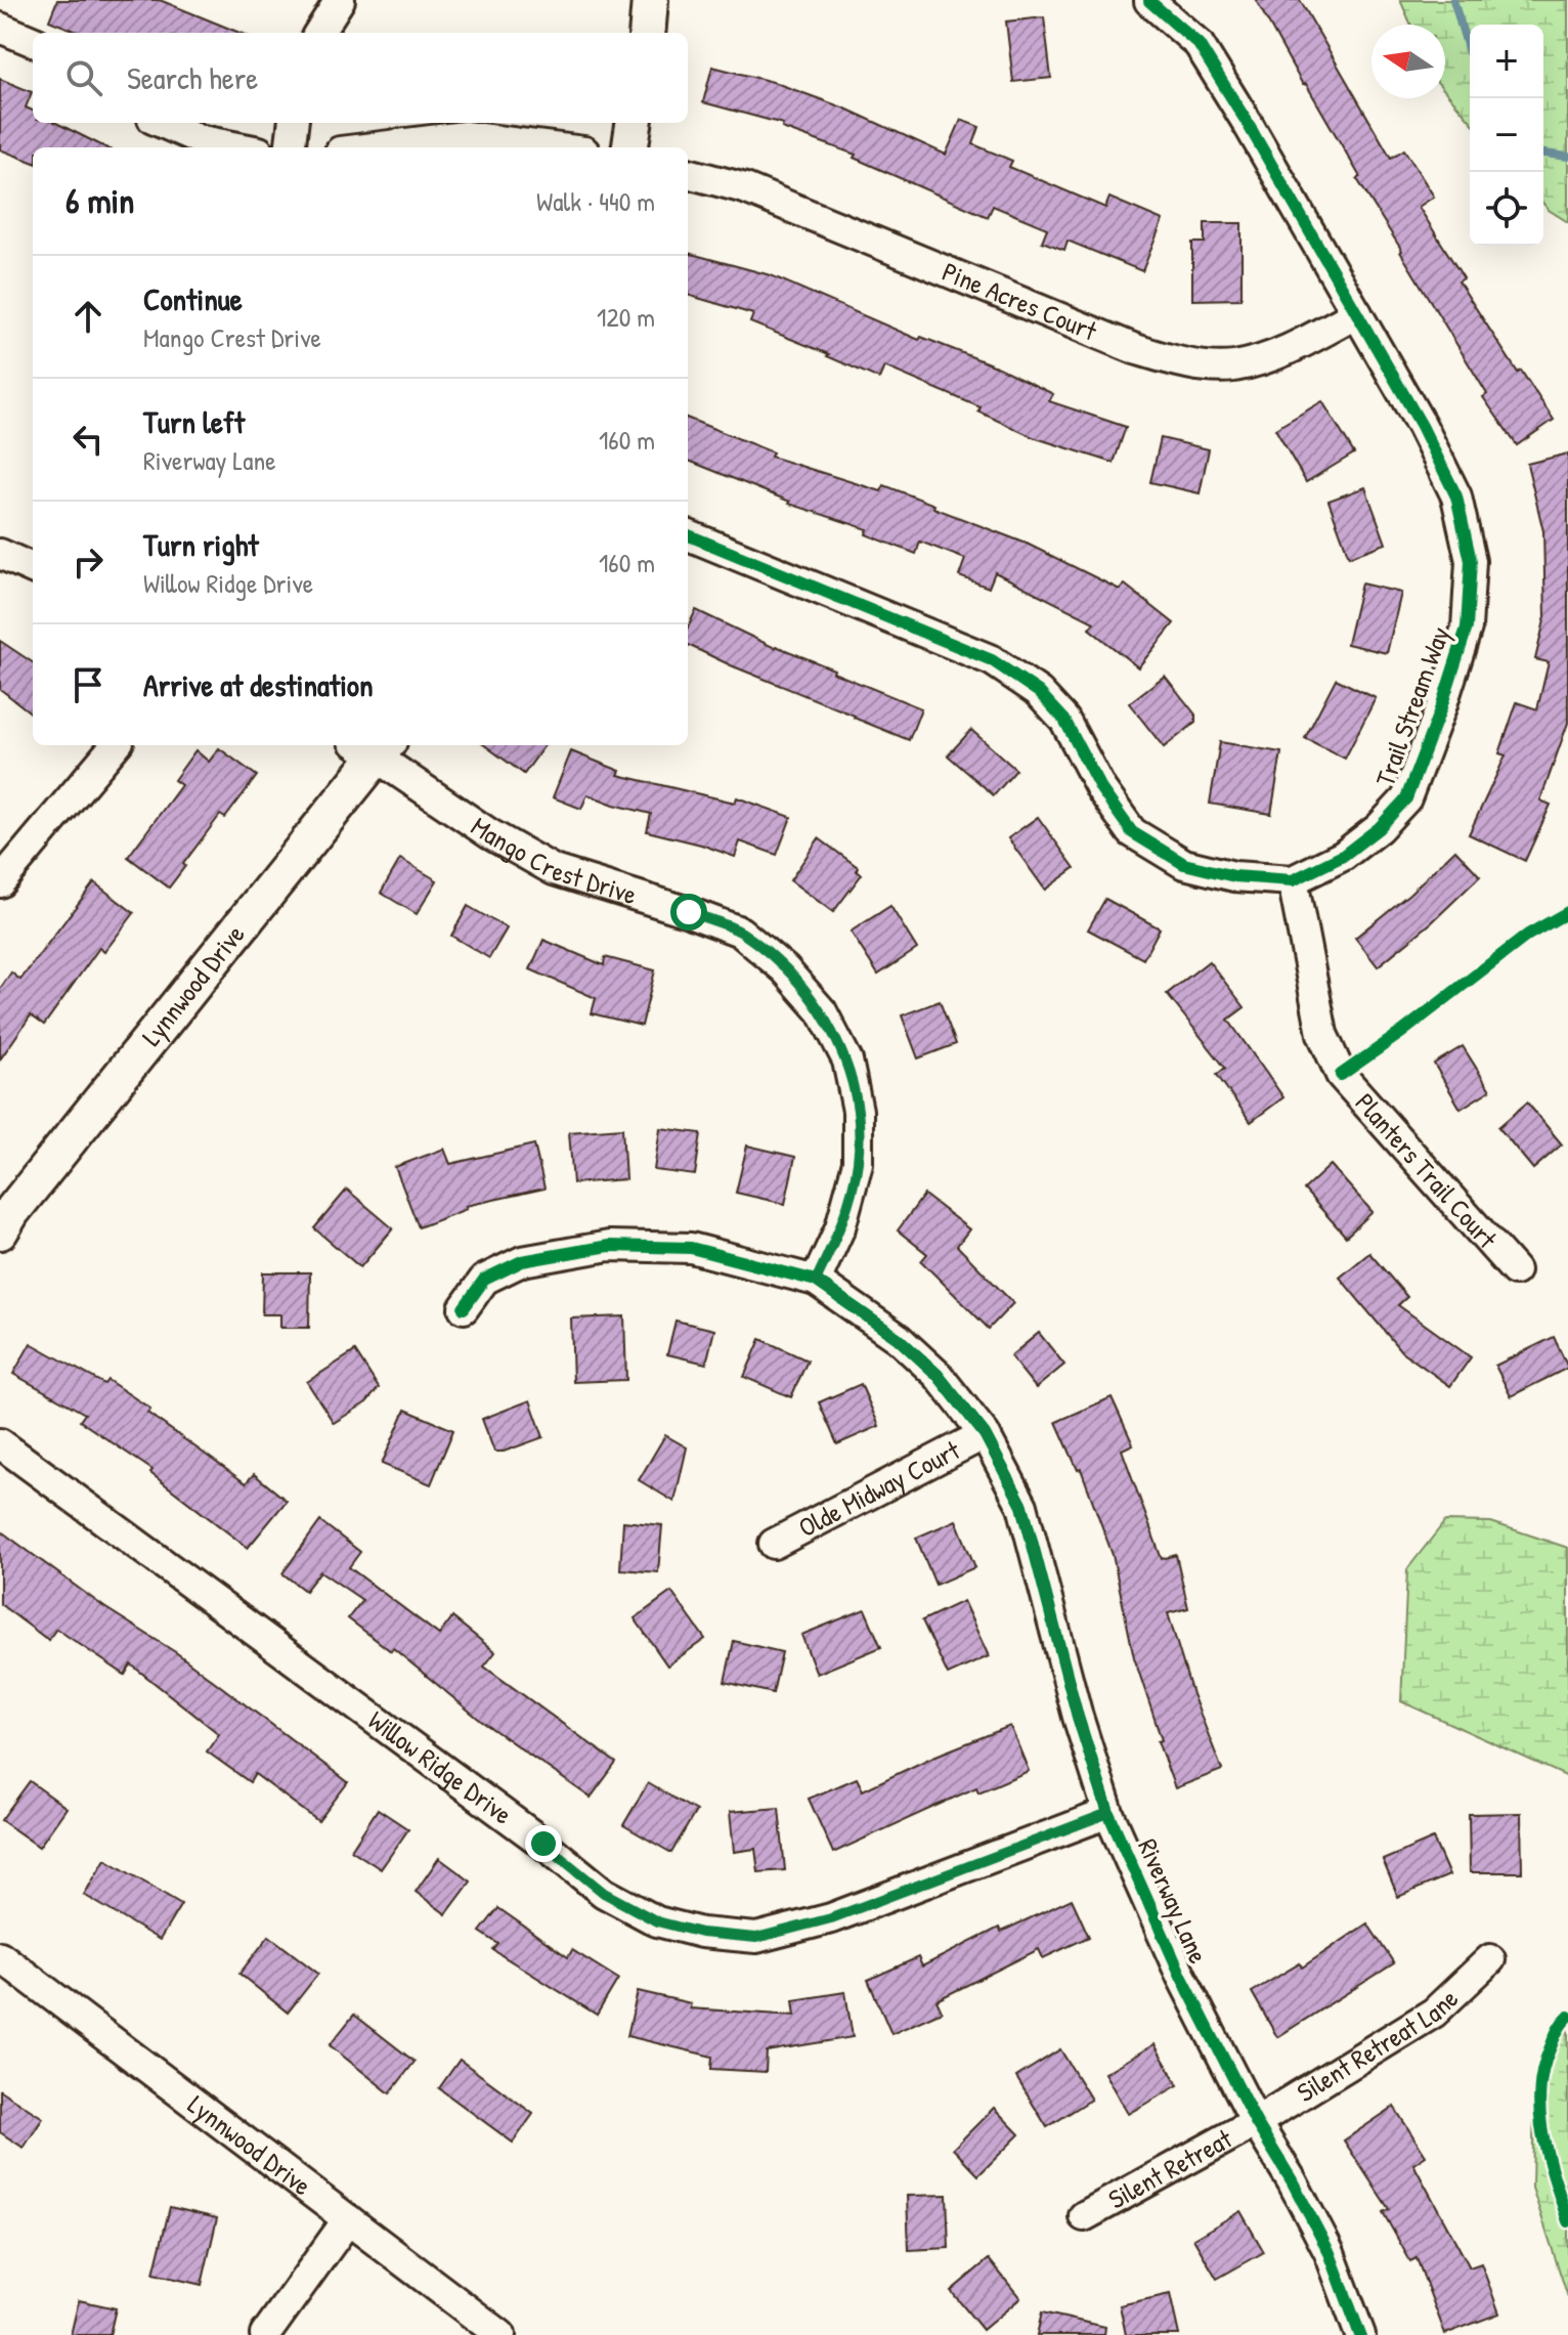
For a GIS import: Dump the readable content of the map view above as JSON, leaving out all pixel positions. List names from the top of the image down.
{
  "streets": {
    "street": [
      "Pine Acres Court",
      "Trail Stream Way",
      "Mango Crest Drive",
      "Lynnwood Drive",
      "Planters Trail Court",
      "Olde Midway Court",
      "Willow Ridge Drive",
      "Riverway Lane",
      "Silent Retreat Lane",
      "Silent Retreat"
    ]
  },
  "crossings": [
    ["Pine Acres Court", "Trail Stream Way"],
    ["Trail Stream Way", "Planters Trail Court"],
    ["Mango Crest Drive", "Lynnwood Drive"],
    ["Mango Crest Drive", "Riverway Lane"],
    ["Olde Midway Court", "Riverway Lane"],
    ["Willow Ridge Drive", "Riverway Lane"],
    ["Riverway Lane", "Silent Retreat Lane"],
    ["Riverway Lane", "Silent Retreat"],
    ["Silent Retreat Lane", "Silent Retreat"]
  ],
  "north": "left",
  "page": {
    "map_buttons": ["+", "−"],
    "search": "Search here",
    "heading": ["6 min", "Walk · 440 m"],
    "list": [
      ["Continue", "Mango Crest Drive", "120 m"],
      ["Turn left", "Riverway Lane", "160 m"],
      ["Turn right", "Willow Ridge Drive", "160 m"],
      "Arrive at destination"
    ]
  }
}
